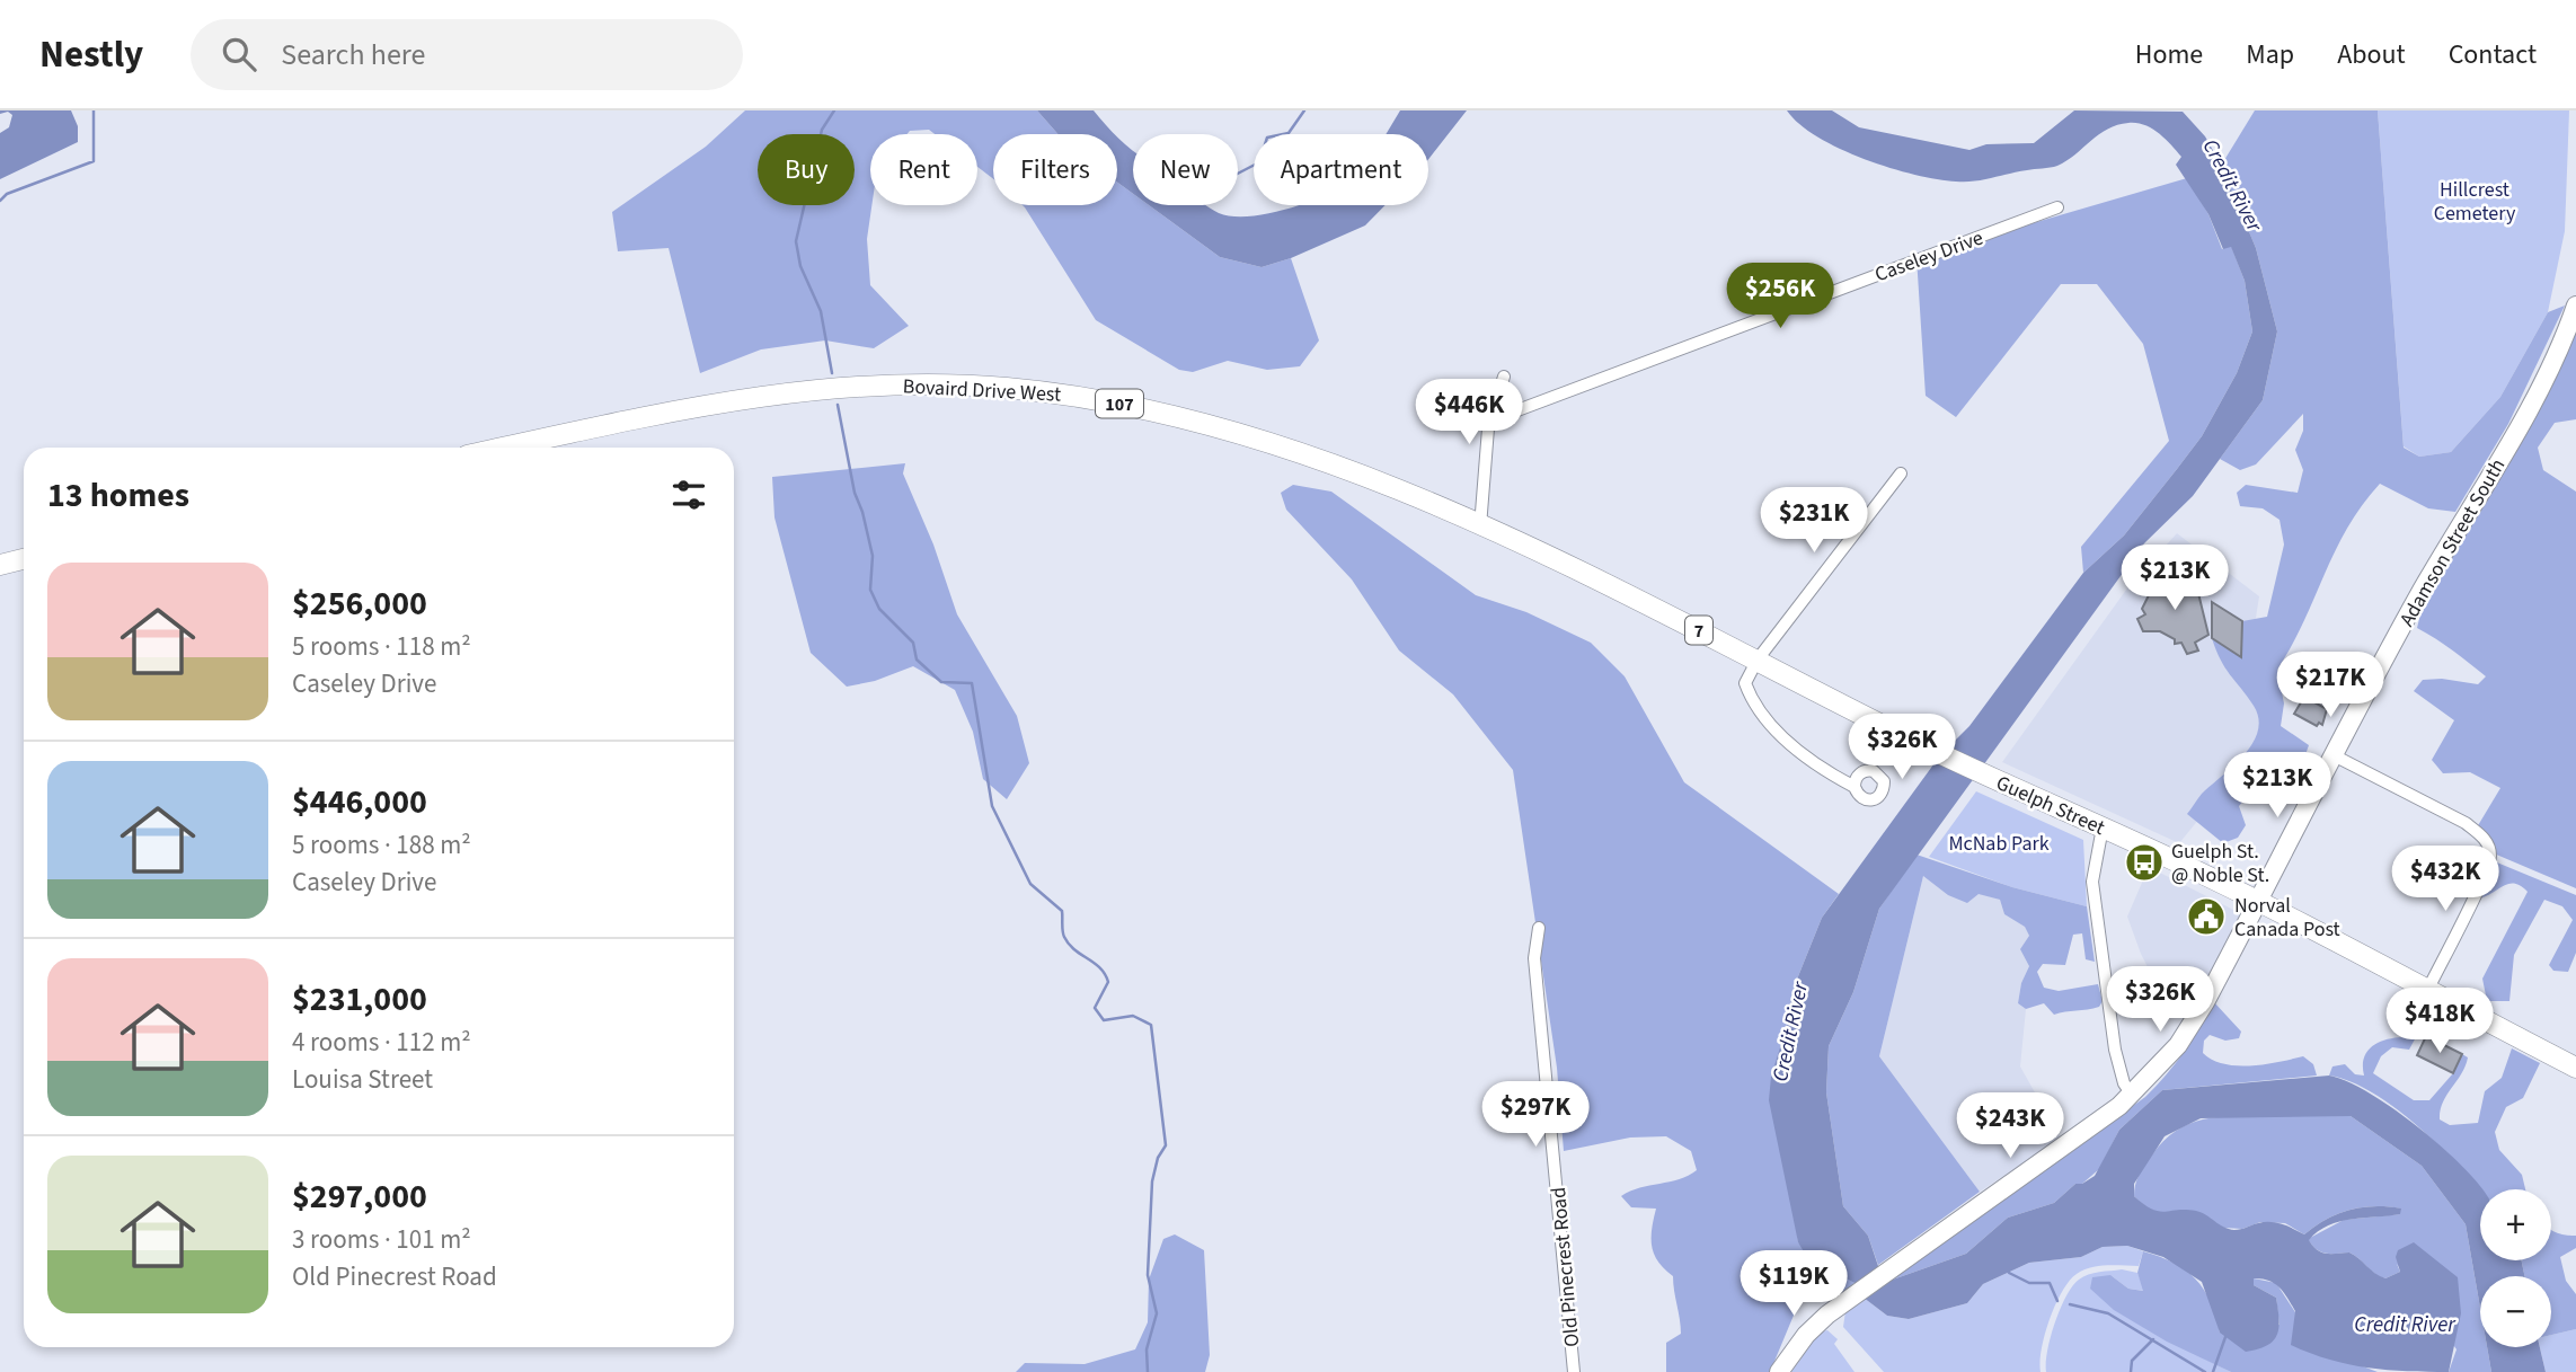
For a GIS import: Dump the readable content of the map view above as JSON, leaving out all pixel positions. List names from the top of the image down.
{
  "streets": {
    "main road": [
      "Bovaird Drive West",
      "107",
      "Adamson Street South",
      "7",
      "Guelph Street"
    ],
    "street": ["Caseley Drive", "Old Pinecrest Road"]
  },
  "crossings": [
    ["Bovaird Drive West", "Guelph Street"],
    ["Adamson Street South", "Guelph Street"]
  ],
  "water": ["Credit River"],
  "parks": ["Hillcrest Cemetery", "McNab Park"],
  "places": {
    "bus stop": ["Guelph St. @ Noble St."],
    "public building": ["Norval Canada Post"]
  },
  "page": {
    "header": "Nestly",
    "search": "Search here",
    "nav": [
      "Home",
      "Map",
      "About",
      "Contact"
    ],
    "chip": [
      "Buy",
      "Rent",
      "Filters",
      "New",
      "Apartment"
    ],
    "price": [
      "$256K",
      "$446K",
      "$231K",
      "$213K",
      "$217K",
      "$326K",
      "$213K",
      "$432K",
      "$326K",
      "$418K",
      "$297K",
      "$243K",
      "$119K"
    ],
    "heading": "13 homes",
    "list": [
      {
        "name": "$256,000",
        "note": "5 rooms · 118 m² · Caseley Drive"
      },
      {
        "name": "$446,000",
        "note": "5 rooms · 188 m² · Caseley Drive"
      },
      {
        "name": "$231,000",
        "note": "4 rooms · 112 m² · Louisa Street"
      },
      {
        "name": "$297,000",
        "note": "3 rooms · 101 m² · Old Pinecrest Road"
      }
    ],
    "map_buttons": ["+", "−"]
  }
}
